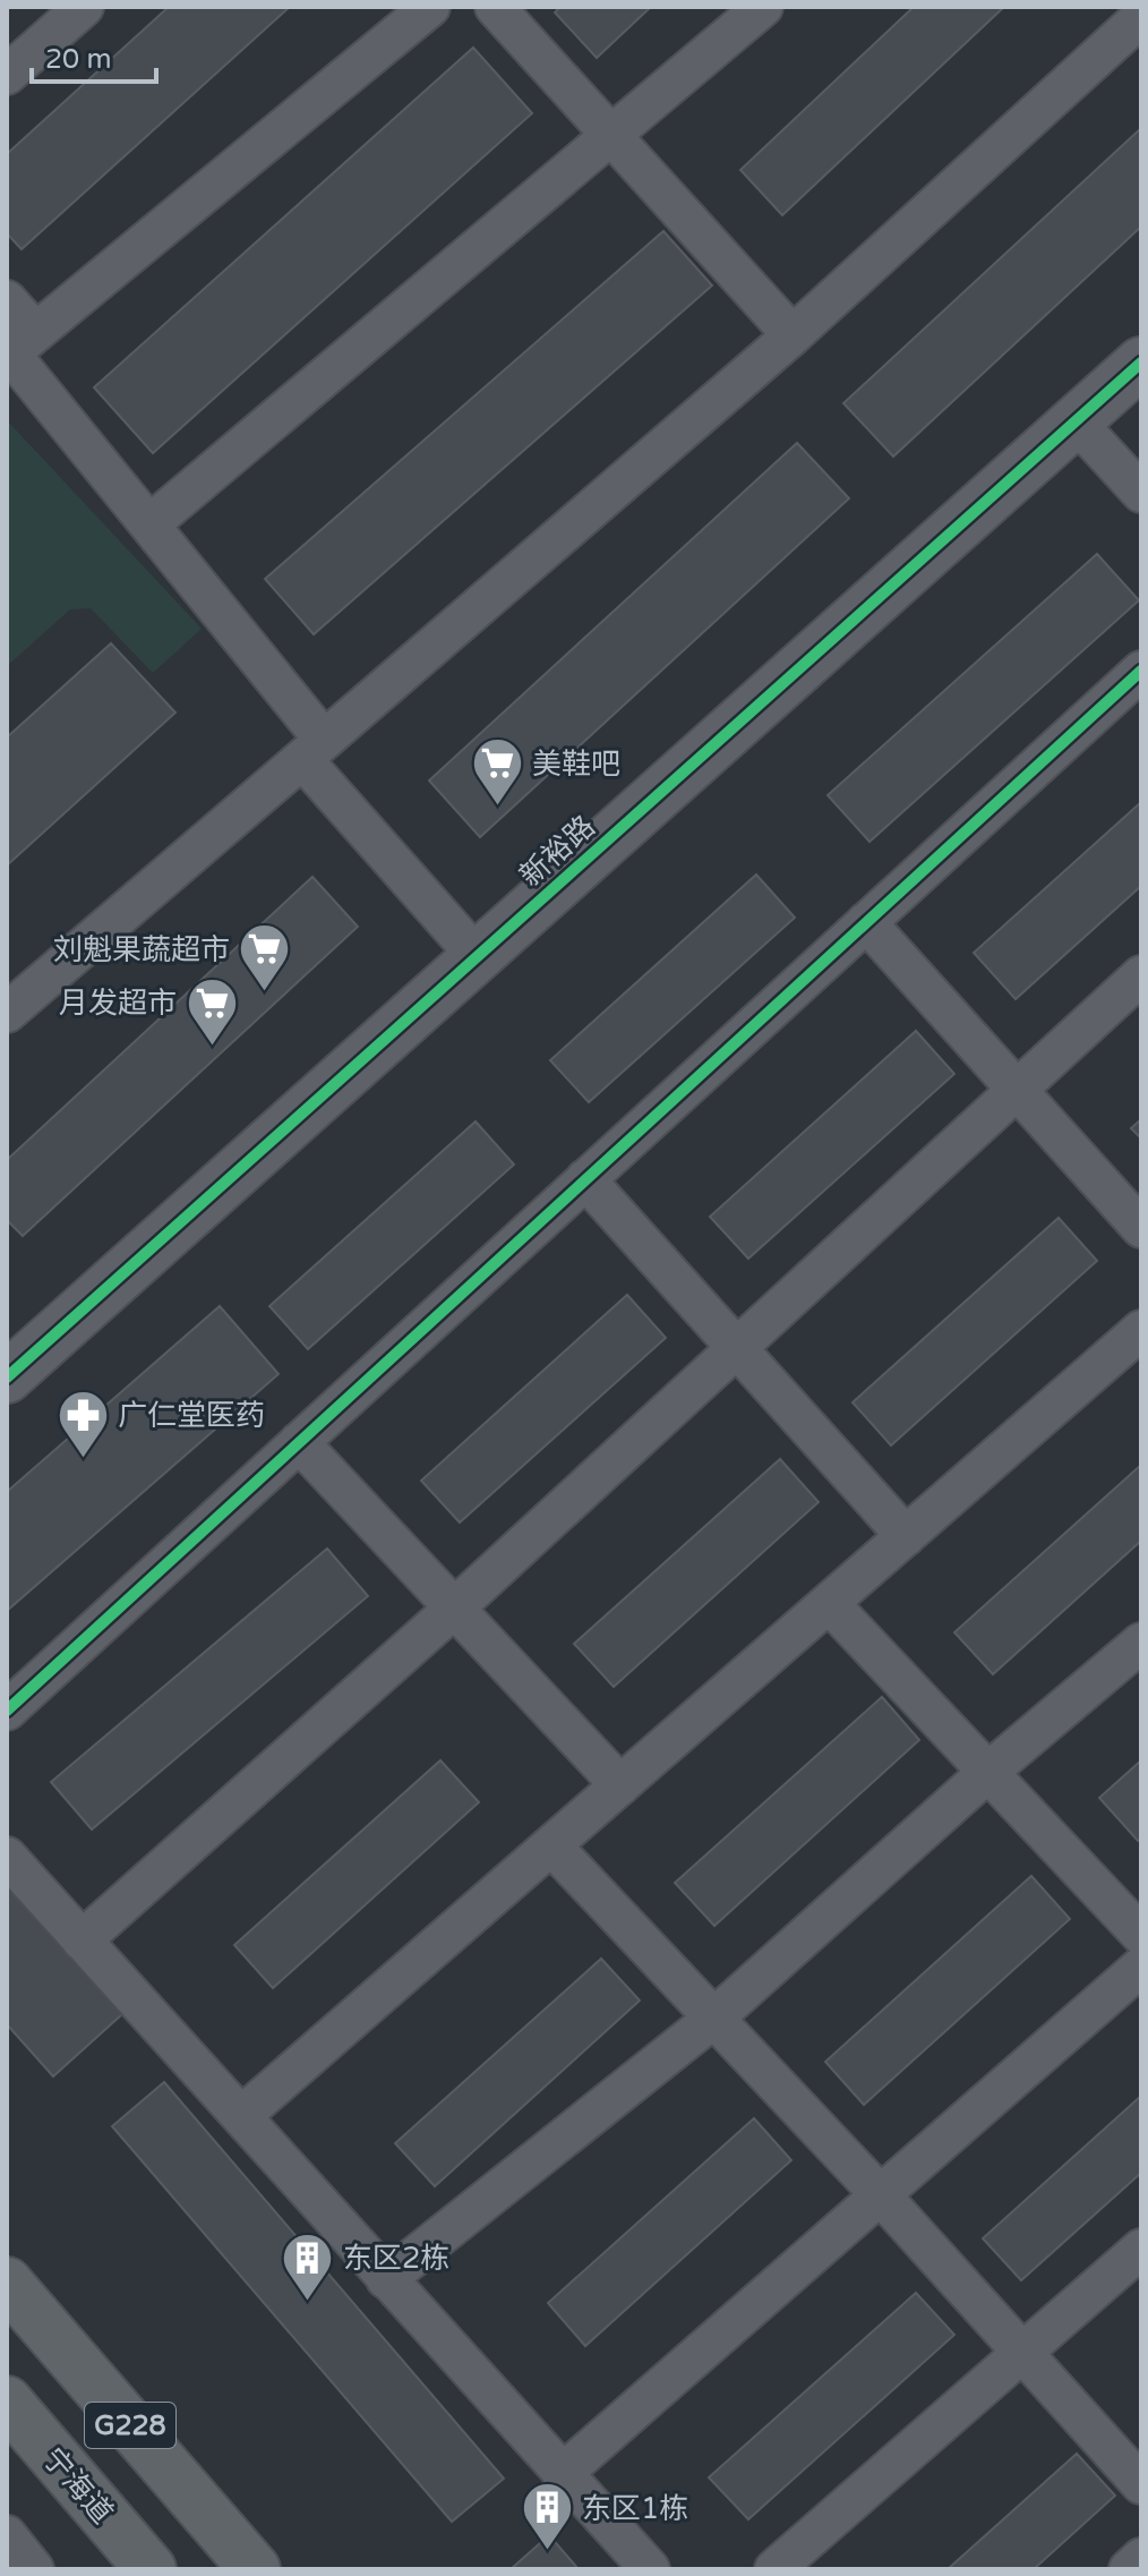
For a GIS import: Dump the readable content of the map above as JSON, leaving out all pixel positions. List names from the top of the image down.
{
  "streets": {
    "main road": ["G228", "宁海道"],
    "street": ["新裕路"]
  },
  "places": {
    "supermarket": ["美鞋吧", "刘魁果蔬超市", "月发超市"],
    "pharmacy": ["广仁堂医药"],
    "building": ["东区2栋", "东区1栋"]
  },
  "scale_bar": "20 m"
}
